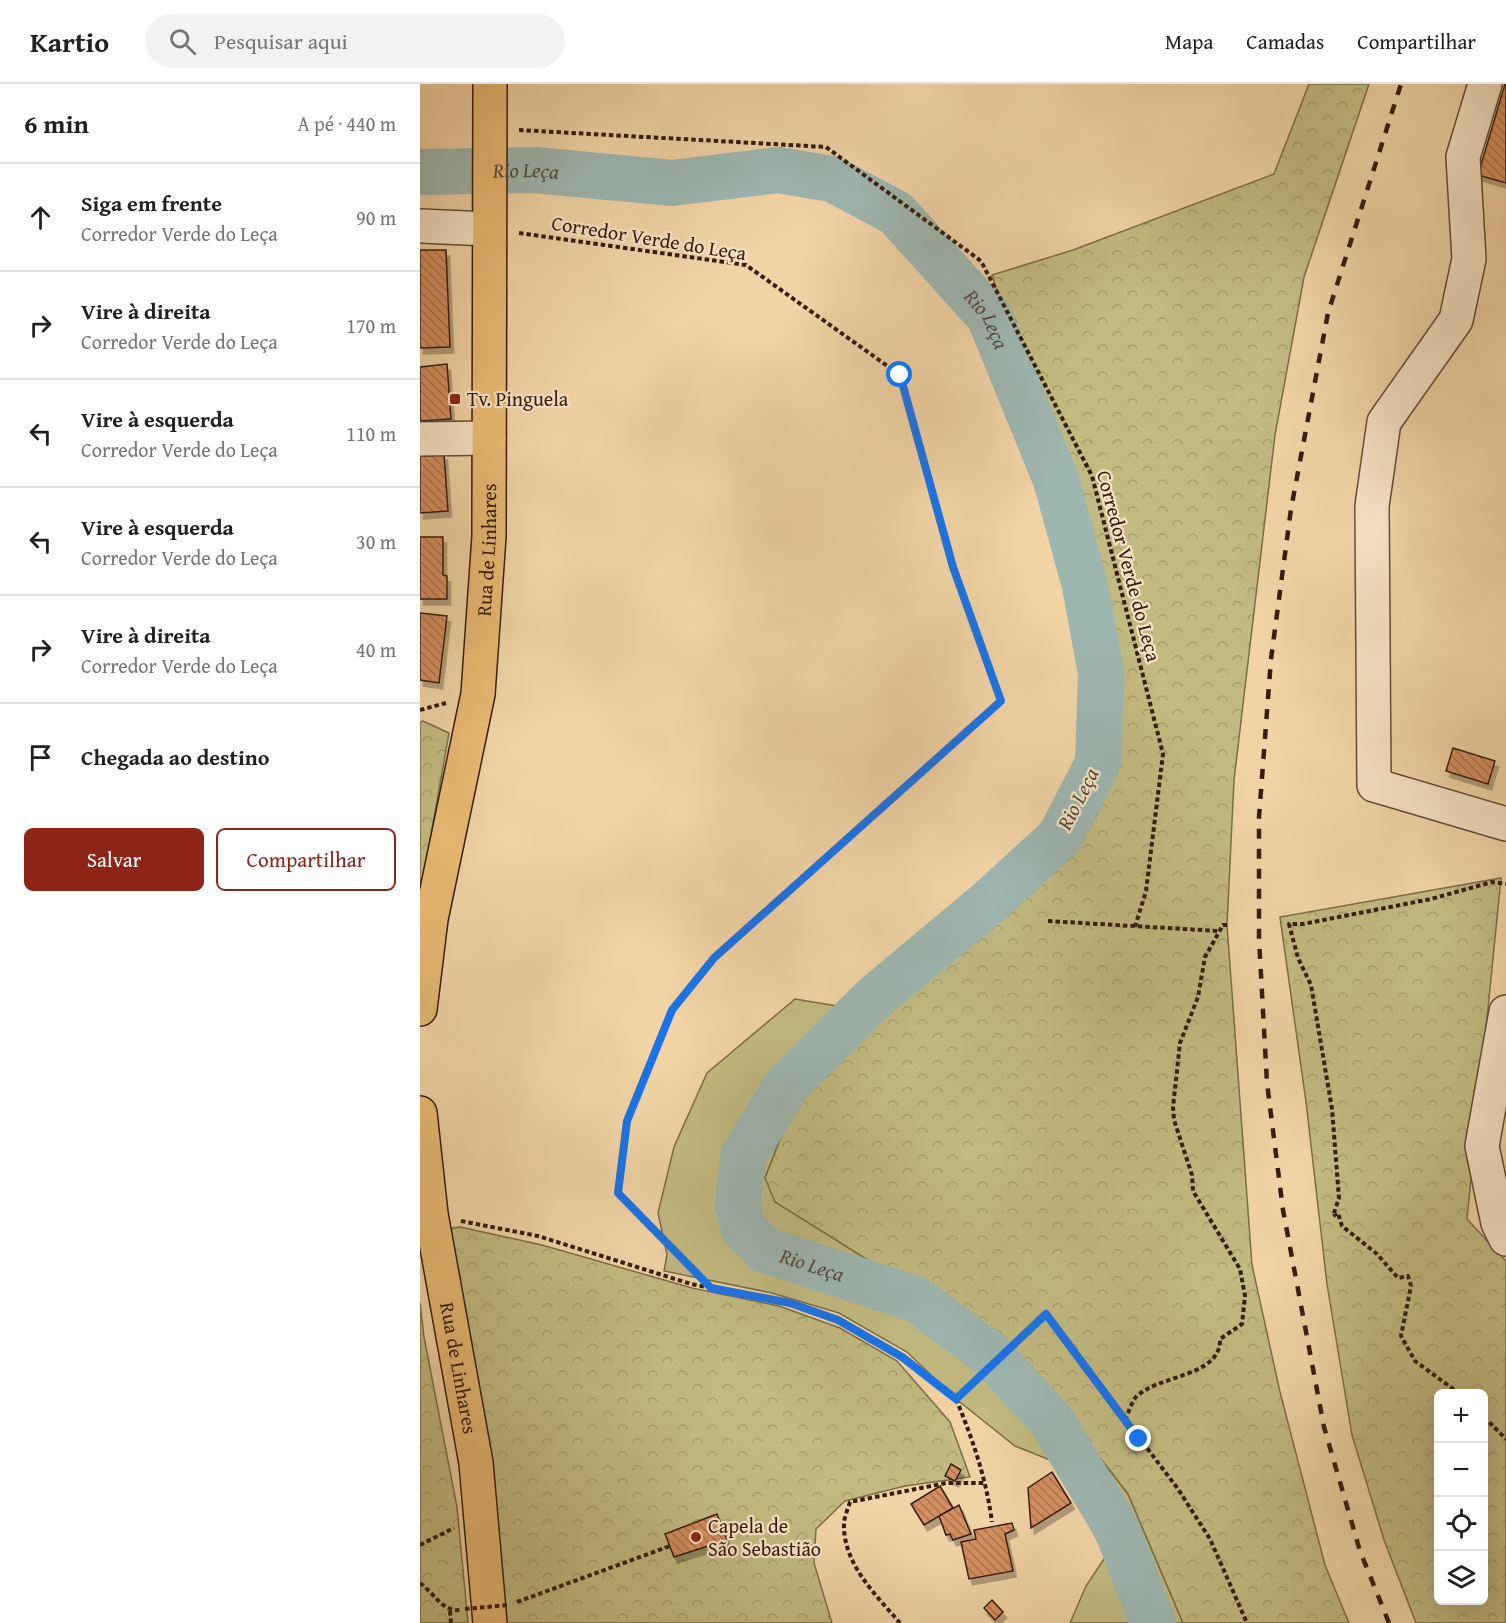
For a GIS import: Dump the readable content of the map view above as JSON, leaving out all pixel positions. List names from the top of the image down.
{
  "streets": {
    "main road": ["Rua de Linhares"],
    "path": ["Corredor Verde do Leça"]
  },
  "crossings": [
    ["Corredor Verde do Leça", "Rua de Linhares"]
  ],
  "water": ["Rio Leça"],
  "places": {
    "transit": ["Tv. Pinguela"],
    "other": ["Capela de São Sebastião"]
  },
  "page": {
    "header": "Kartio",
    "search": "Pesquisar aqui",
    "nav": ["Mapa", "Camadas", "Compartilhar"],
    "heading": ["6 min", "A pé · 440 m"],
    "list": [
      ["Siga em frente", "Corredor Verde do Leça", "90 m"],
      ["Vire à direita", "Corredor Verde do Leça", "170 m"],
      ["Vire à esquerda", "Corredor Verde do Leça", "110 m"],
      ["Vire à esquerda", "Corredor Verde do Leça", "30 m"],
      ["Vire à direita", "Corredor Verde do Leça", "40 m"],
      "Chegada ao destino"
    ],
    "buttons": ["Salvar", "Compartilhar"],
    "map_buttons": ["+", "−"]
  }
}
